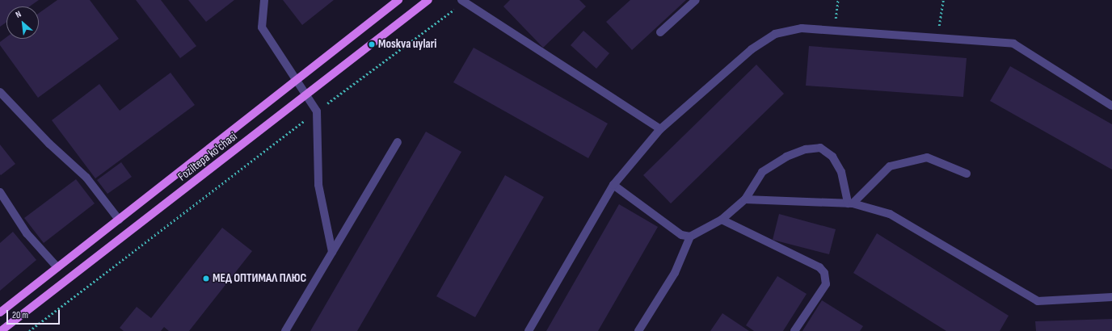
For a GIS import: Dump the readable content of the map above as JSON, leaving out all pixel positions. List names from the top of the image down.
{
  "streets": {
    "main road": ["Foziltepa ko'chasi"]
  },
  "places": ["Moskva uylari", "МЕД ОПТИМАЛ ПЛЮС"],
  "scale_bar": "20 m",
  "north": "top left"
}
